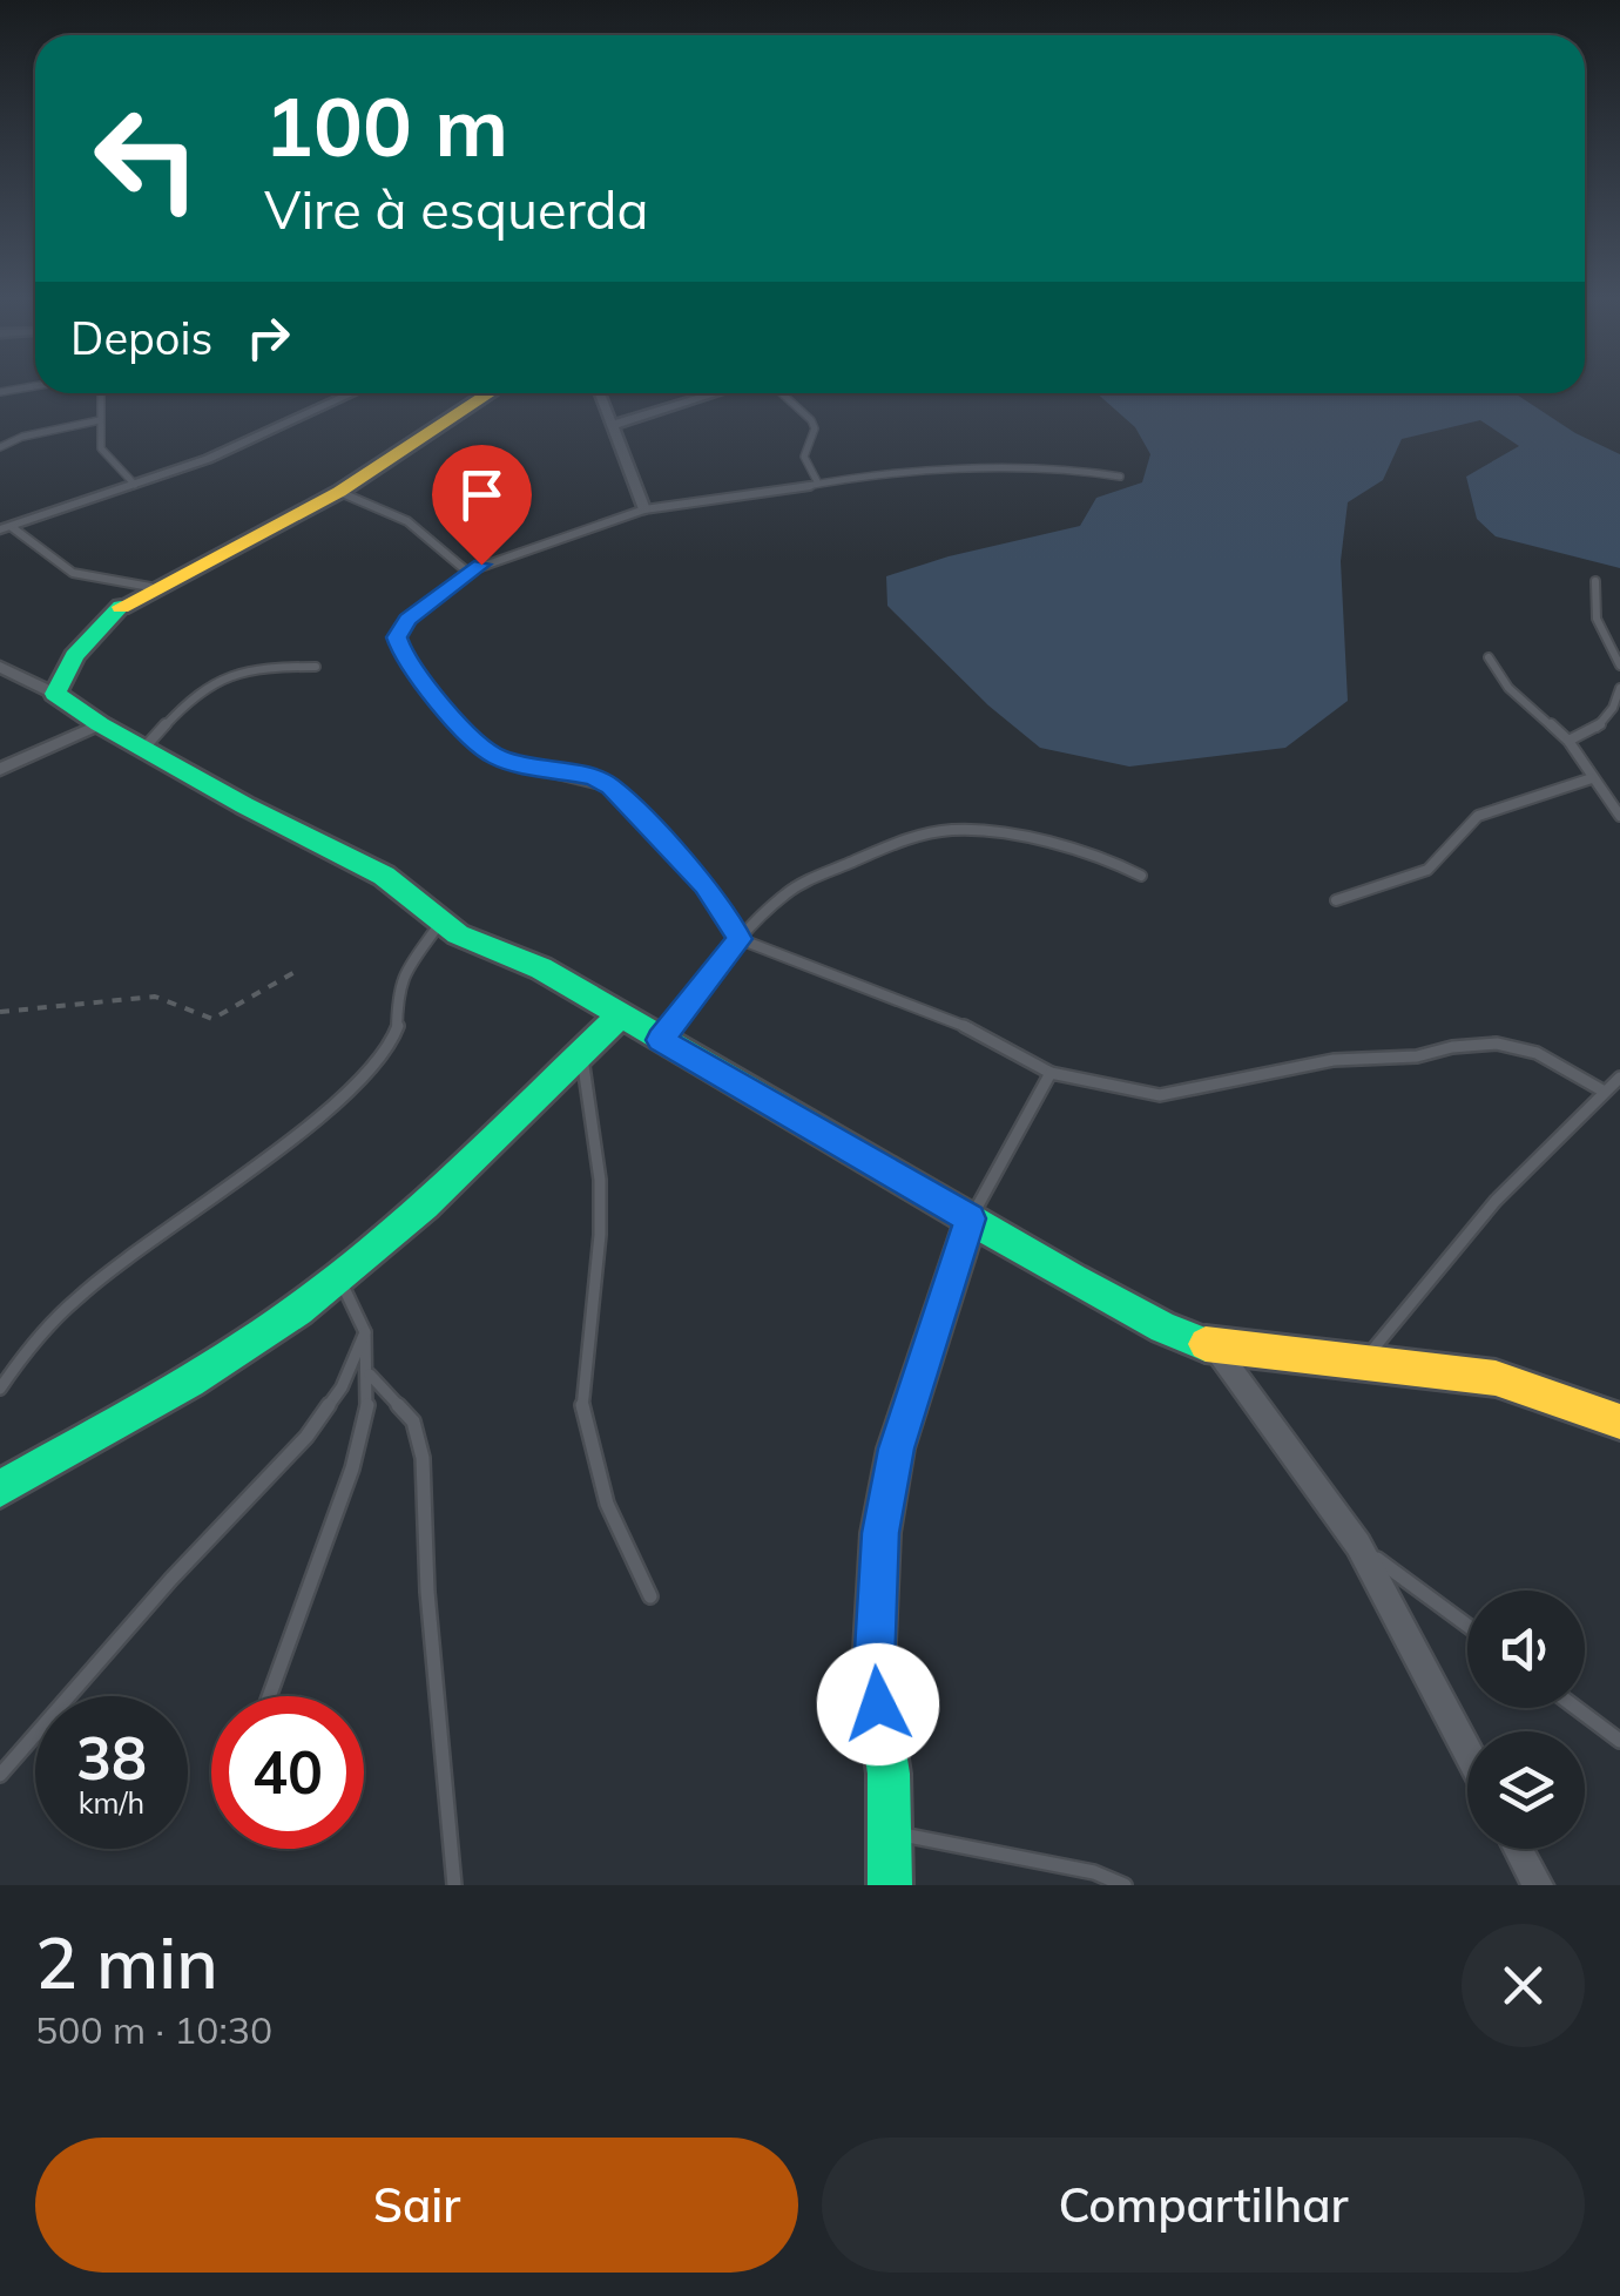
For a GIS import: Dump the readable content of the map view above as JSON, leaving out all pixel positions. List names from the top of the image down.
{
  "page": {
    "turn": ["100 m", "Vire à esquerda"],
    "then": "Depois",
    "speed": "38 km/h",
    "limit": "40",
    "heading": ["2 min", "500 m · 10:30"],
    "buttons": ["Sair", "Compartilhar"]
  }
}
